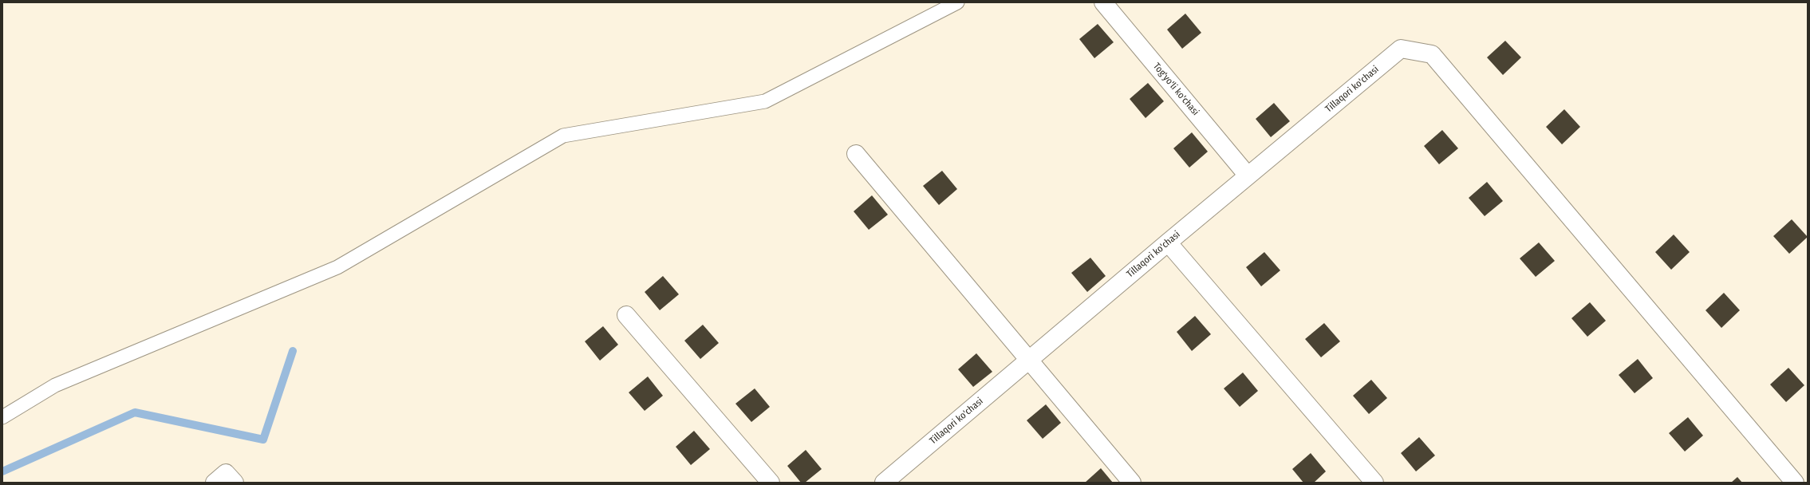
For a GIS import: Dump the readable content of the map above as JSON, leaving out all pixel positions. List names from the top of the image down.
{
  "streets": {
    "street": ["Tog'yo'li ko'chasi", "Tillaqori ko'chasi"]
  },
  "crossings": [
    ["Tog'yo'li ko'chasi", "Tillaqori ko'chasi"]
  ]
}
